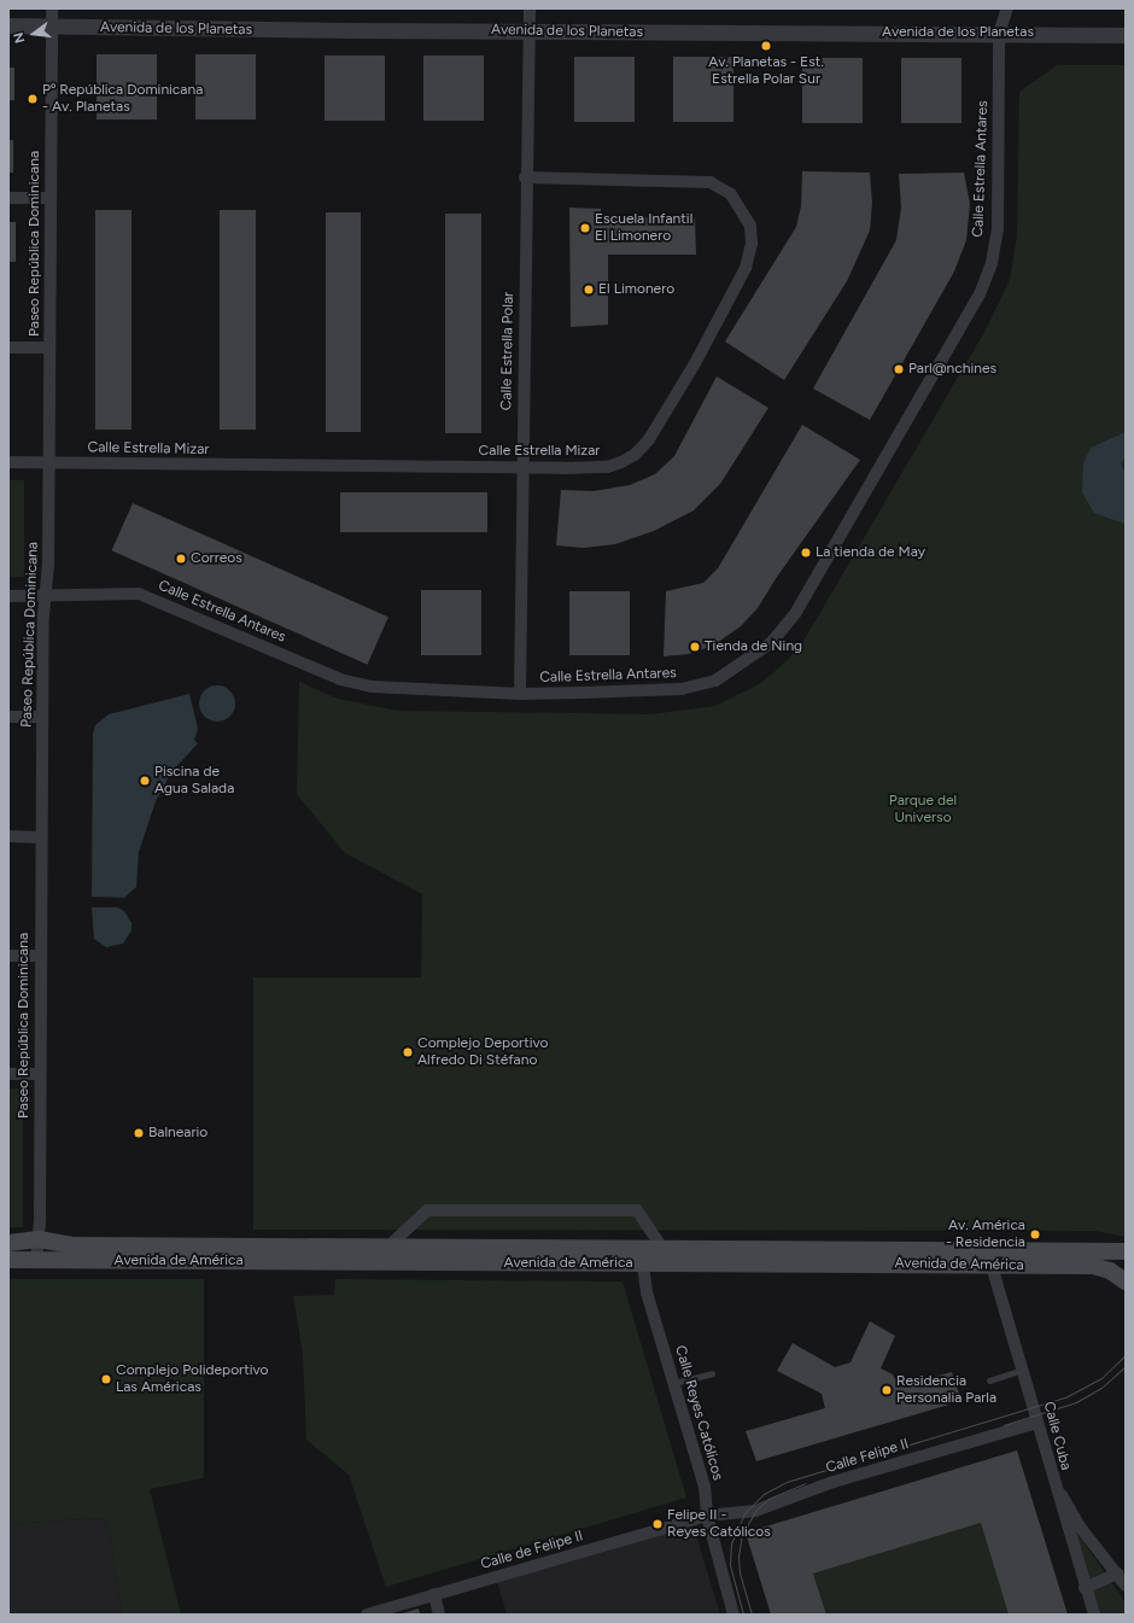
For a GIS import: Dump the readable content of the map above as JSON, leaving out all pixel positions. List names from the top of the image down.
{
  "streets": {
    "main road": ["Avenida de América"],
    "street": [
      "Avenida de los Planetas",
      "Calle Estrella Antares",
      "Paseo República Dominicana",
      "Calle Estrella Polar",
      "Calle Estrella Mizar",
      "Calle Reyes Católicos",
      "Calle Cuba",
      "Calle Felipe II",
      "Calle de Felipe II"
    ]
  },
  "crossings": [
    ["Avenida de los Planetas", "Calle Estrella Antares"],
    ["Avenida de los Planetas", "Paseo República Dominicana"],
    ["Avenida de los Planetas", "Calle Estrella Polar"],
    ["Calle Estrella Antares", "Paseo República Dominicana"],
    ["Calle Estrella Antares", "Calle Estrella Polar"],
    ["Paseo República Dominicana", "Calle Estrella Mizar"],
    ["Paseo República Dominicana", "Avenida de América"],
    ["Calle Estrella Polar", "Calle Estrella Mizar"],
    ["Avenida de América", "Calle Reyes Católicos"],
    ["Avenida de América", "Calle Cuba"],
    ["Calle Reyes Católicos", "Calle Felipe II"],
    ["Calle Reyes Católicos", "Calle de Felipe II"],
    ["Calle Cuba", "Calle Felipe II"],
    ["Calle Felipe II", "Calle de Felipe II"]
  ],
  "parks": ["Parque del Universo"],
  "places": [
    "Av. Planetas - Est. Estrella Polar Sur",
    "Pº República Dominicana - Av. Planetas",
    "Escuela Infantil El Limonero",
    "El Limonero",
    "Parl@nchines",
    "La tienda de May",
    "Correos",
    "Tienda de Ning",
    "Piscina de Agua Salada",
    "Complejo Deportivo Alfredo Di Stéfano",
    "Balneario",
    "Av. América - Residencia",
    "Complejo Polideportivo Las Américas",
    "Residencia Personalia Parla",
    "Felipe II - Reyes Católicos"
  ],
  "north": "left"
}
